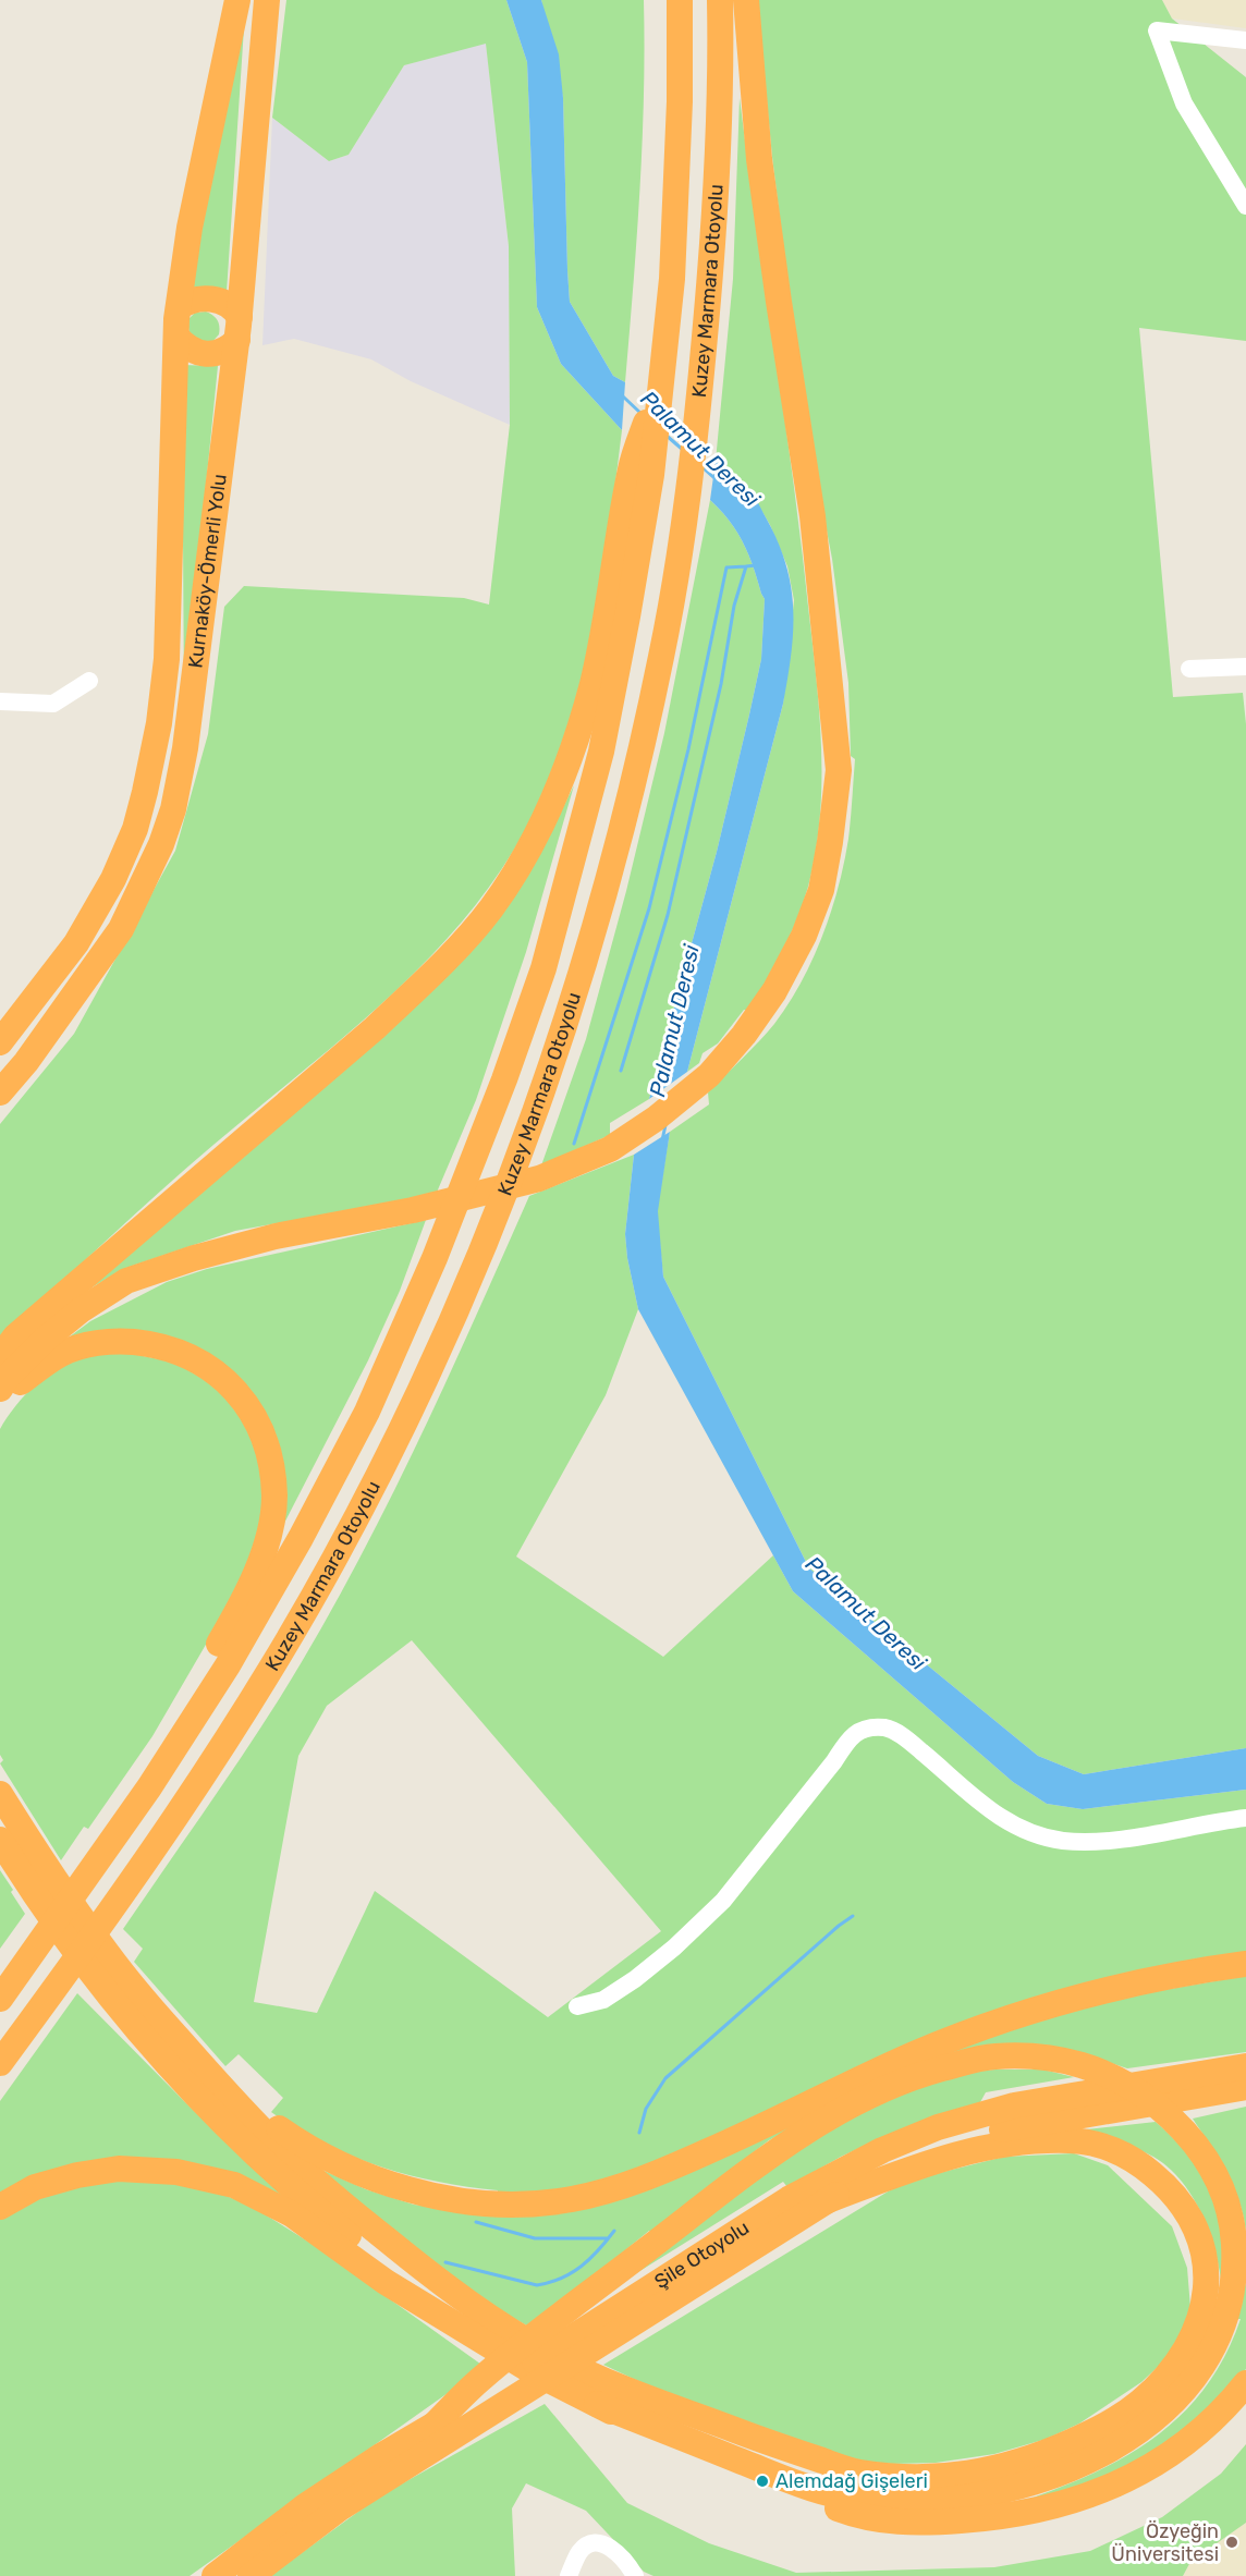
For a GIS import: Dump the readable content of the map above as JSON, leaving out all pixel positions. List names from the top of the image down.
{
  "streets": {
    "highway": ["Kuzey Marmara Otoyolu", "Kurnaköy-Ömerli Yolu", "Şile Otoyolu"]
  },
  "water": ["Palamut Deresi"],
  "places": ["Alemdağ Gişeleri", "Özyeğin Üniversitesi"]
}
